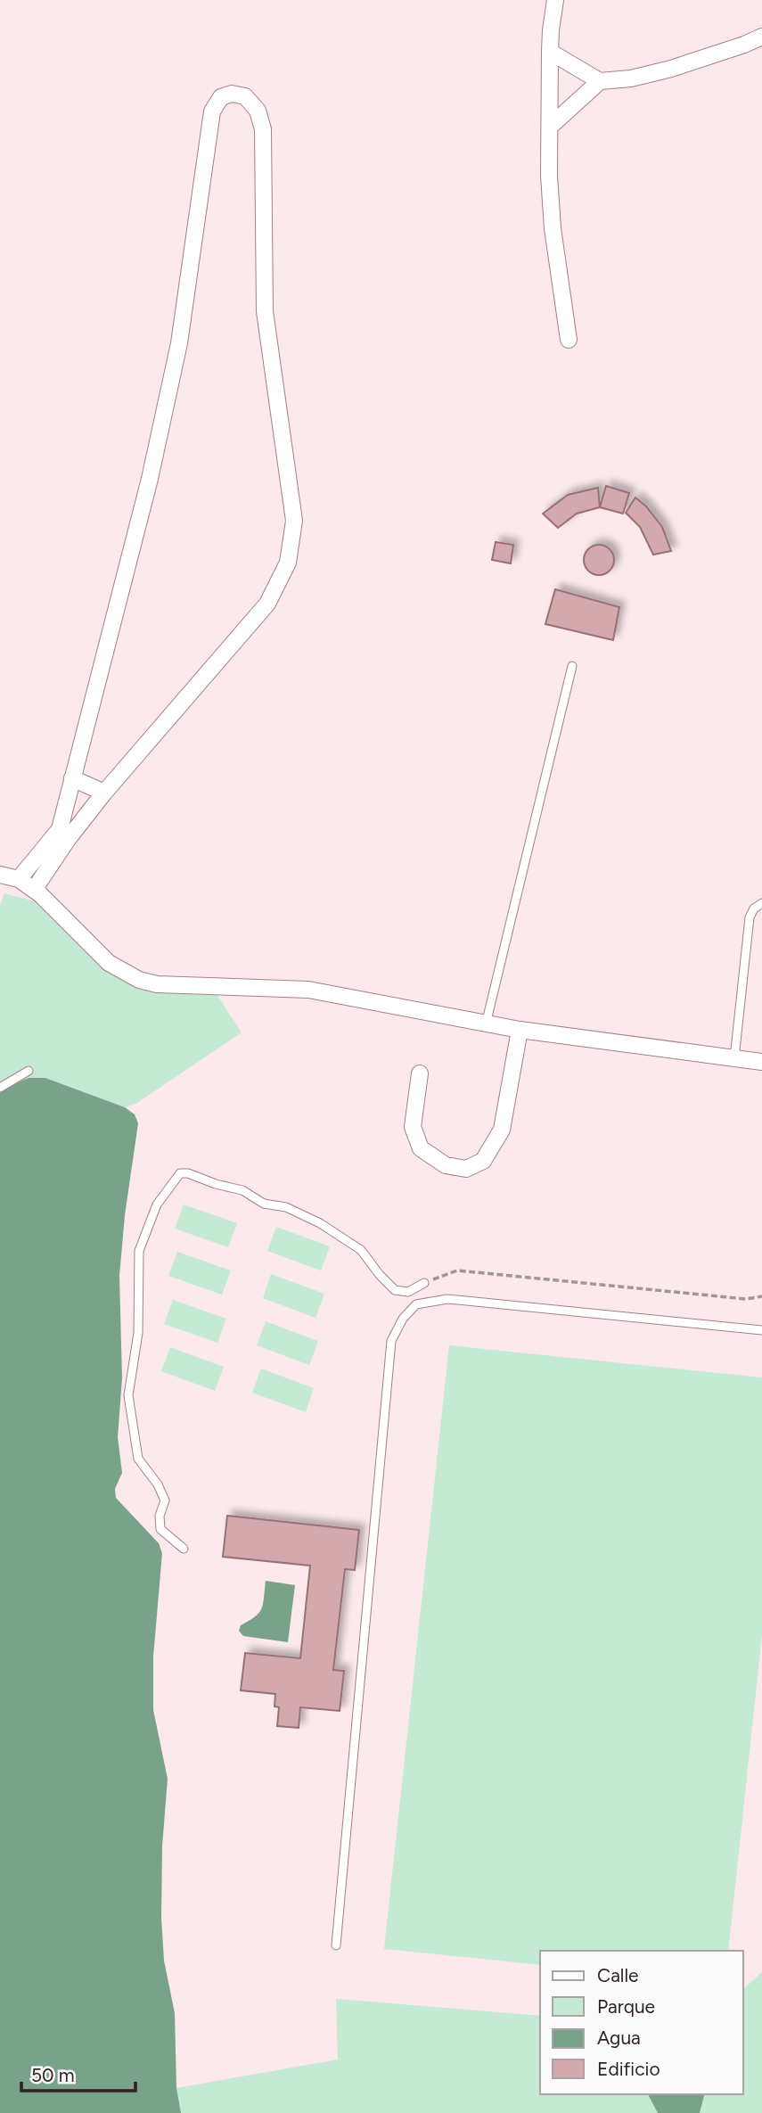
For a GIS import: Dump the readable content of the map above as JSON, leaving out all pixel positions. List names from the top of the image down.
{
  "legend": [
    "Calle",
    "Parque",
    "Agua",
    "Edificio"
  ],
  "scale_bar": "50 m"
}
